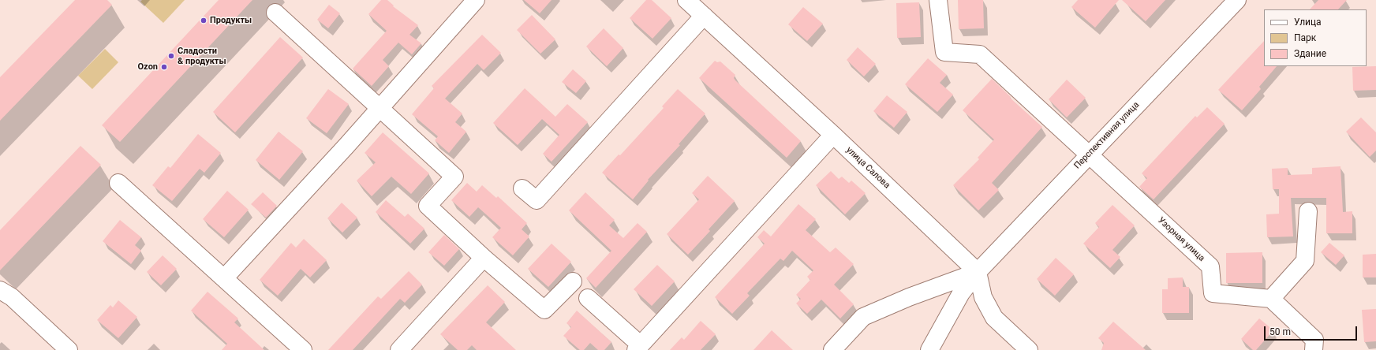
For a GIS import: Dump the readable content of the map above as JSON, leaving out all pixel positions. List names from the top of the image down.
{
  "streets": {
    "street": ["Перспективная улица", "улица Салова", "Узорная улица"]
  },
  "crossings": [
    ["Перспективная улица", "улица Салова"],
    ["Перспективная улица", "Узорная улица"]
  ],
  "places": ["Продукты", "Сладости & продукты", "Ozon"],
  "legend": ["Улица", "Парк", "Здание"],
  "scale_bar": "50 m"
}
